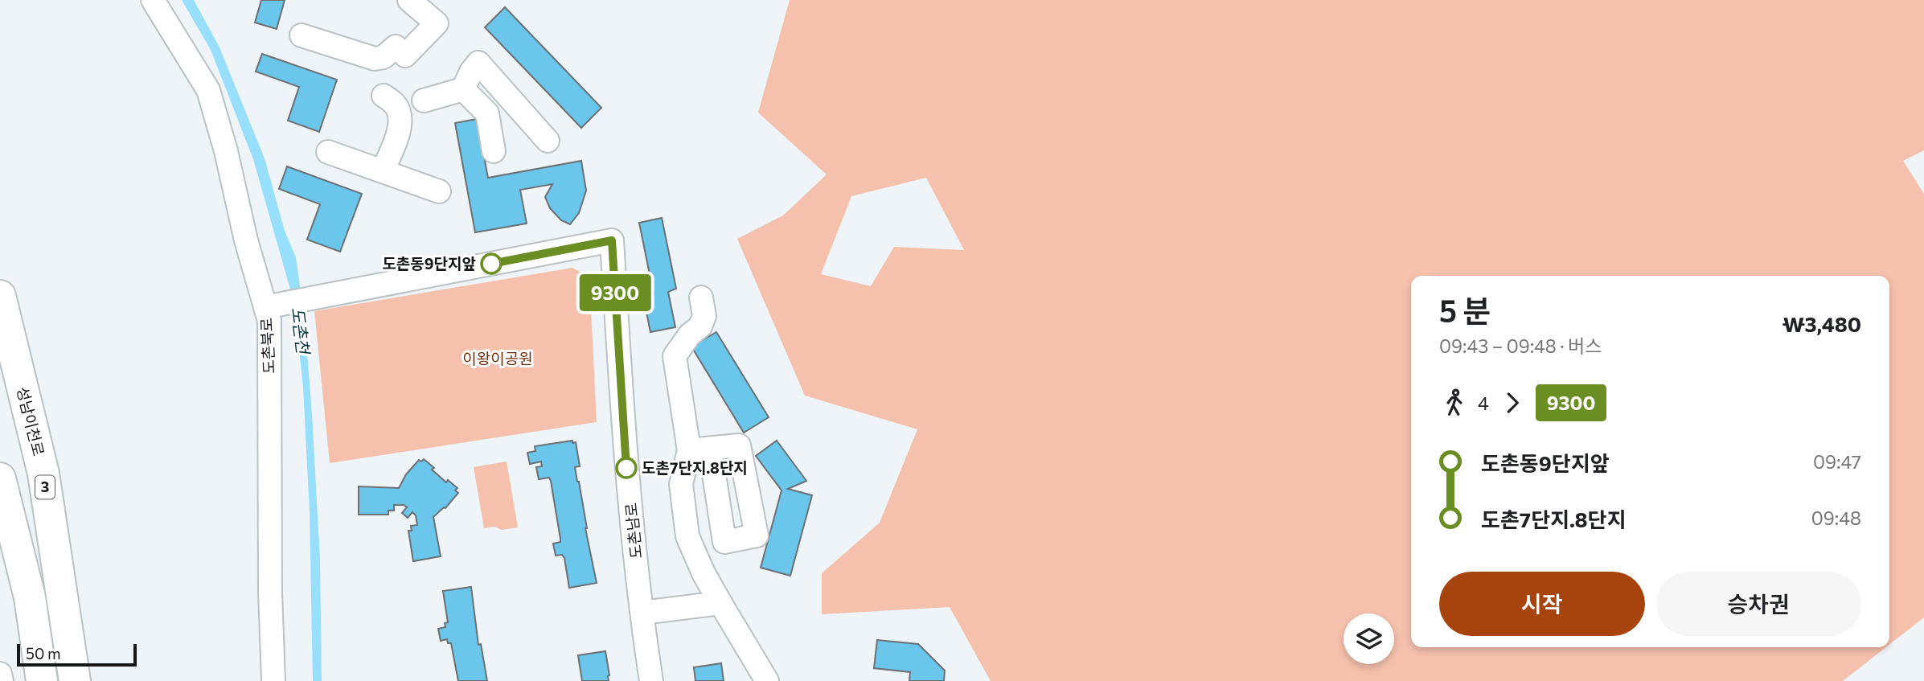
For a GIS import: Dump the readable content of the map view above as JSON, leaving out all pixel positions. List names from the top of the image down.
{
  "streets": {
    "highway": ["성남이천로", "3"],
    "street": ["도촌북로", "도촌남로"]
  },
  "crossings": [
    ["도촌북로", "도촌남로"]
  ],
  "water": ["도촌천"],
  "parks": ["이왕이공원"],
  "places": ["도촌동9단지앞", "도촌7단지.8단지"],
  "lines": ["bus line 9300"],
  "scale_bar": "50 m",
  "page": {
    "on_map": "9300",
    "heading": ["5 분", "09:43 – 09:48 · 버스", "₩3,480"],
    "legs": ["4", "9300"],
    "list": [
      {
        "name": "도촌동9단지앞",
        "value": "09:47"
      },
      {
        "name": "도촌7단지.8단지",
        "value": "09:48"
      }
    ],
    "buttons": ["시작", "승차권"],
    "scale": "50 m"
  }
}
